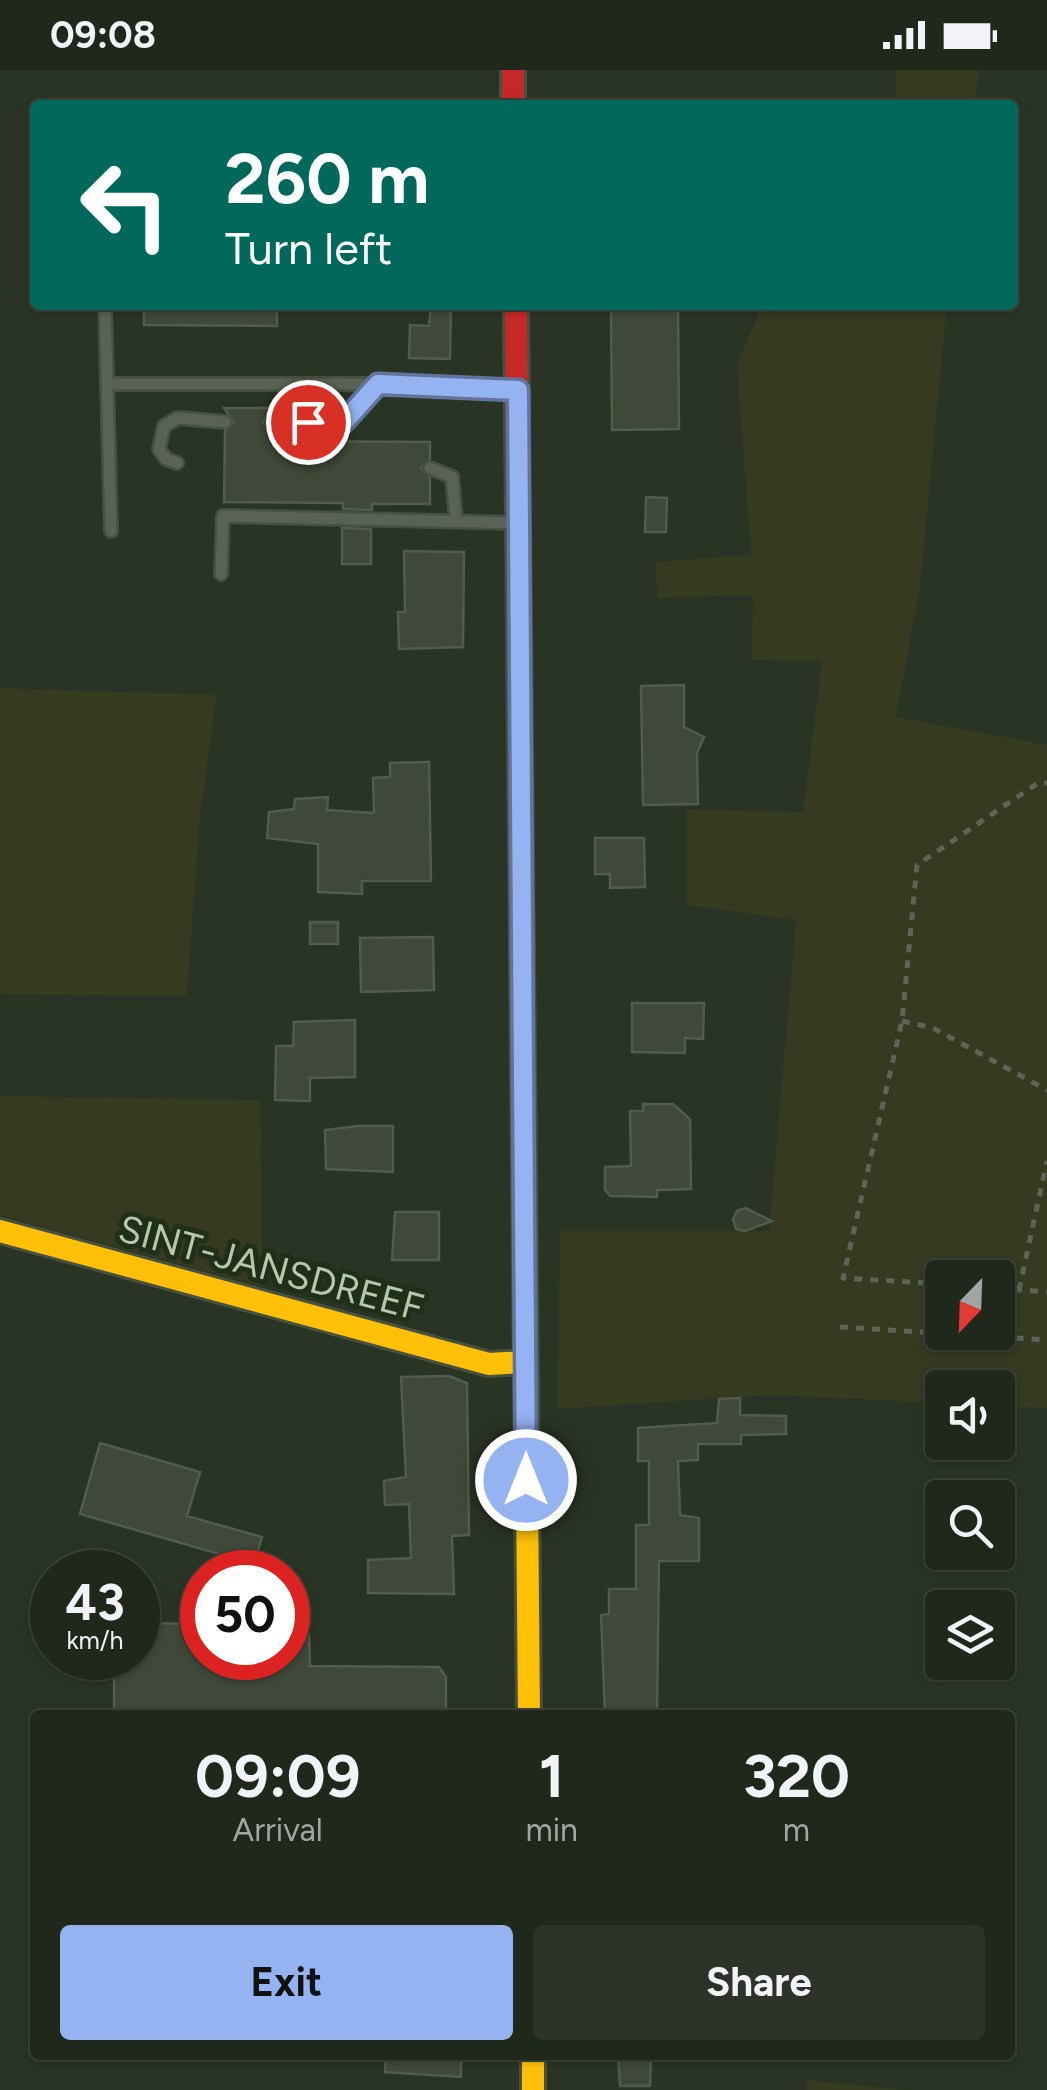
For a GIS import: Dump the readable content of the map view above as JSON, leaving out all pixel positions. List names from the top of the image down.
{
  "streets": {
    "main road": ["SINT-JANSDREEF"]
  },
  "north": "bottom left",
  "page": {
    "status": "09:08",
    "turn": ["260 m", "Turn left"],
    "speed": "43 km/h",
    "limit": "50",
    "eta": [
      "09:09",
      "Arrival",
      "1",
      "min",
      "320",
      "m"
    ],
    "buttons": ["Exit", "Share"]
  }
}
